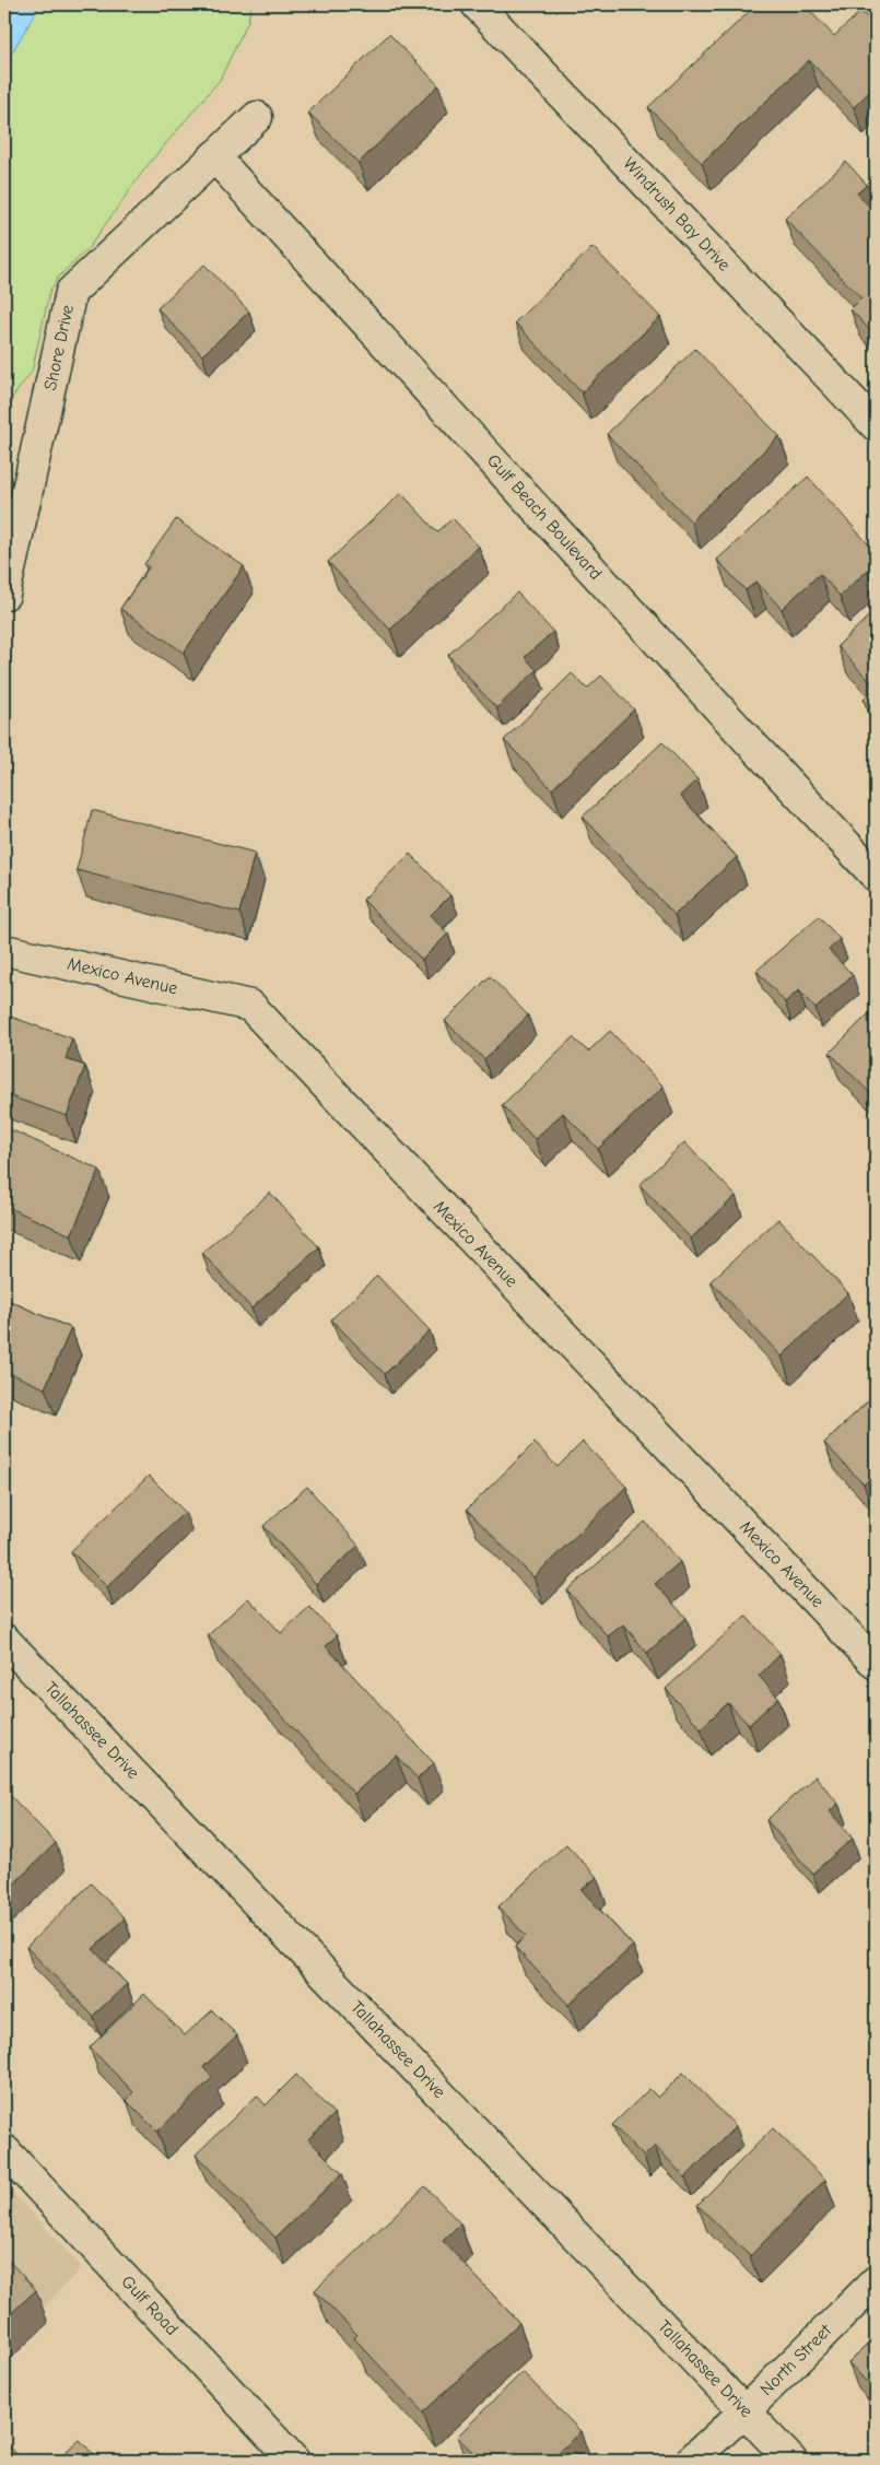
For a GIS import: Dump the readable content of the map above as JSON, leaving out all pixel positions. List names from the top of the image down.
{
  "streets": {
    "street": [
      "Windrush Bay Drive",
      "Shore Drive",
      "Gulf Beach Boulevard",
      "Mexico Avenue",
      "Tallahassee Drive",
      "Gulf Road",
      "North Street"
    ]
  },
  "crossings": [
    ["Shore Drive", "Gulf Beach Boulevard"],
    ["Tallahassee Drive", "North Street"]
  ]
}
